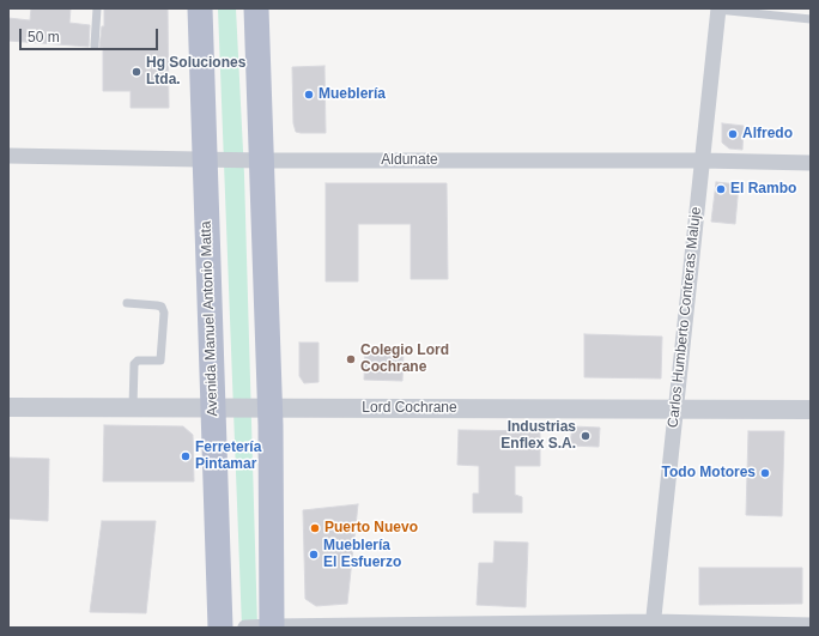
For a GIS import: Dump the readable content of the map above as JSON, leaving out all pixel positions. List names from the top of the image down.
{
  "streets": {
    "main road": ["Avenida Manuel Antonio Matta"],
    "street": ["Aldunate", "Carlos Humberto Contreras Maluje", "Lord Cochrane"]
  },
  "crossings": [
    ["Aldunate", "Carlos Humberto Contreras Maluje"],
    ["Aldunate", "Avenida Manuel Antonio Matta"],
    ["Carlos Humberto Contreras Maluje", "Lord Cochrane"],
    ["Avenida Manuel Antonio Matta", "Lord Cochrane"]
  ],
  "places": [
    "Hg Soluciones Ltda.",
    "Mueblería",
    "Alfredo",
    "El Rambo",
    "Colegio Lord Cochrane",
    "Industrias Enflex S.A.",
    "Ferretería Pintamar",
    "Todo Motores",
    "Puerto Nuevo",
    "Mueblería El Esfuerzo"
  ],
  "scale_bar": "50 m"
}
